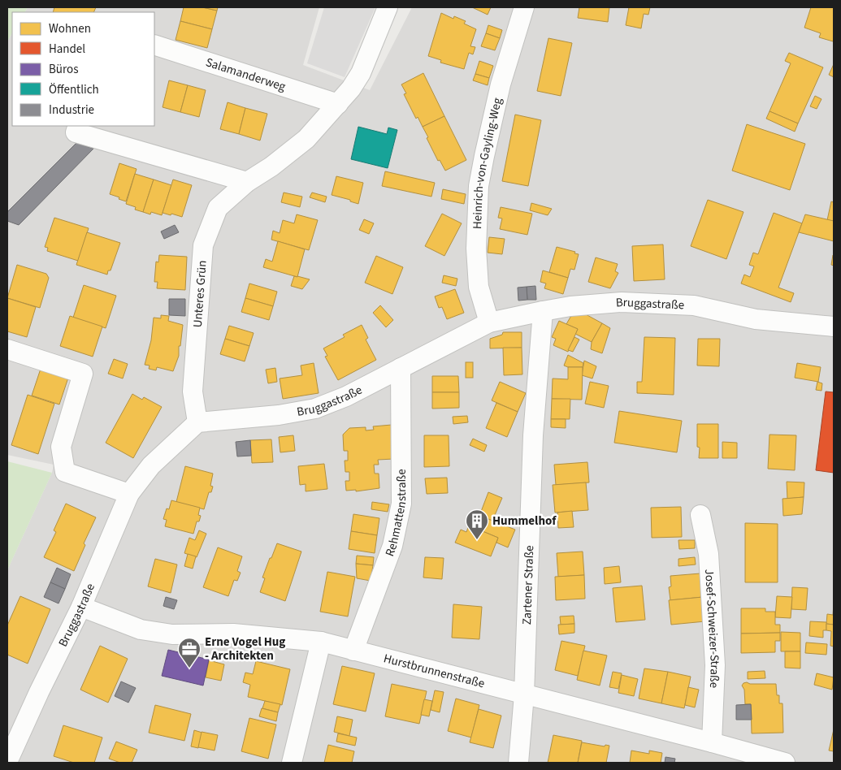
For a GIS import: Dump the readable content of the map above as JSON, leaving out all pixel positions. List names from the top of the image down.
{
  "streets": {
    "street": [
      "Salamanderweg",
      "Heinrich-von-Gayling-Weg",
      "Unteres Grün",
      "Bruggastraße",
      "Rehmattenstraße",
      "Zartener Straße",
      "Josef-Schweizer-Straße",
      "Hurstbrunnenstraße"
    ]
  },
  "crossings": [
    ["Salamanderweg", "Unteres Grün"],
    ["Heinrich-von-Gayling-Weg", "Bruggastraße"],
    ["Unteres Grün", "Bruggastraße"],
    ["Bruggastraße", "Rehmattenstraße"],
    ["Bruggastraße", "Zartener Straße"],
    ["Bruggastraße", "Hurstbrunnenstraße"],
    ["Rehmattenstraße", "Hurstbrunnenstraße"],
    ["Zartener Straße", "Hurstbrunnenstraße"],
    ["Josef-Schweizer-Straße", "Hurstbrunnenstraße"]
  ],
  "places": {
    "building": ["Hummelhof"],
    "office": ["Erne Vogel Hug - Architekten"]
  },
  "legend": [
    "Wohnen",
    "Handel",
    "Büros",
    "Öffentlich",
    "Industrie"
  ]
}
